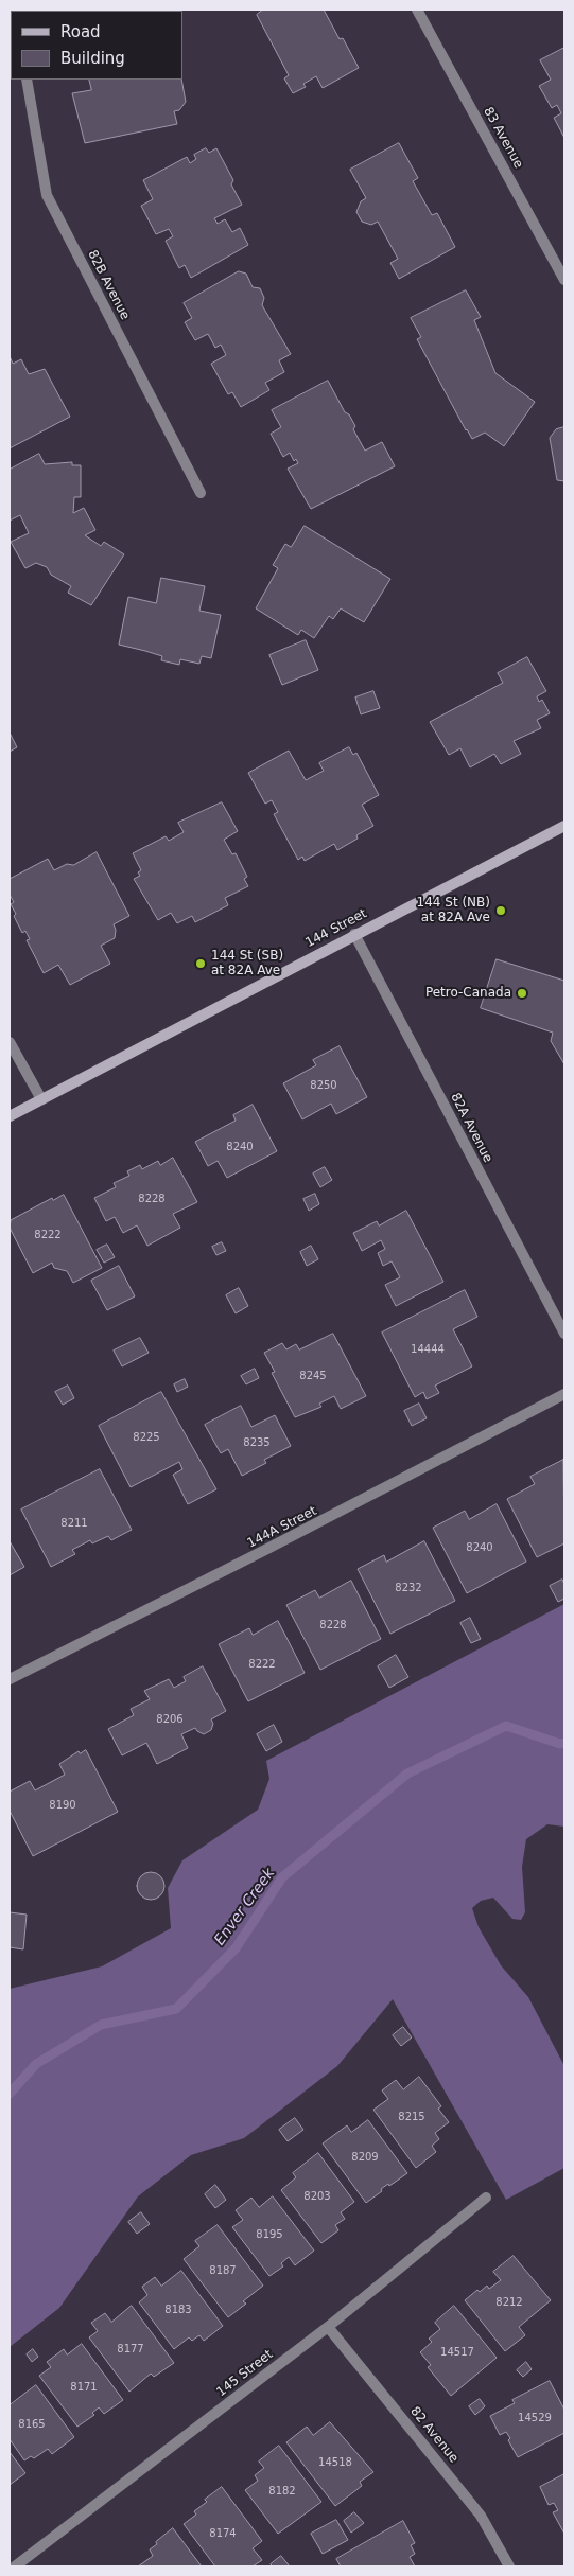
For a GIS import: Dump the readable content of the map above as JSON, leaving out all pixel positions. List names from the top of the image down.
{
  "streets": {
    "main road": ["144 Street"],
    "street": [
      "83 Avenue",
      "82B Avenue",
      "82A Avenue",
      "144A Street",
      "145 Street",
      "82 Avenue"
    ]
  },
  "crossings": [
    ["144 Street", "82A Avenue"],
    ["145 Street", "82 Avenue"]
  ],
  "water": ["Enver Creek"],
  "places": ["144 St (NB) at 82A Ave", "144 St (SB) at 82A Ave", "Petro-Canada"],
  "house_numbers": [
    "8250",
    "8240",
    "8228",
    "8222",
    "14444",
    "8245",
    "8225",
    "8235",
    "8211",
    "8240",
    "8232",
    "8228",
    "8222",
    "8206",
    "8190",
    "8215",
    "8209",
    "8203",
    "8195",
    "8187",
    "8212",
    "8183",
    "8177",
    "14517",
    "8171",
    "14529",
    "8165",
    "14518",
    "8182",
    "8174"
  ],
  "legend": ["Road", "Building"]
}
